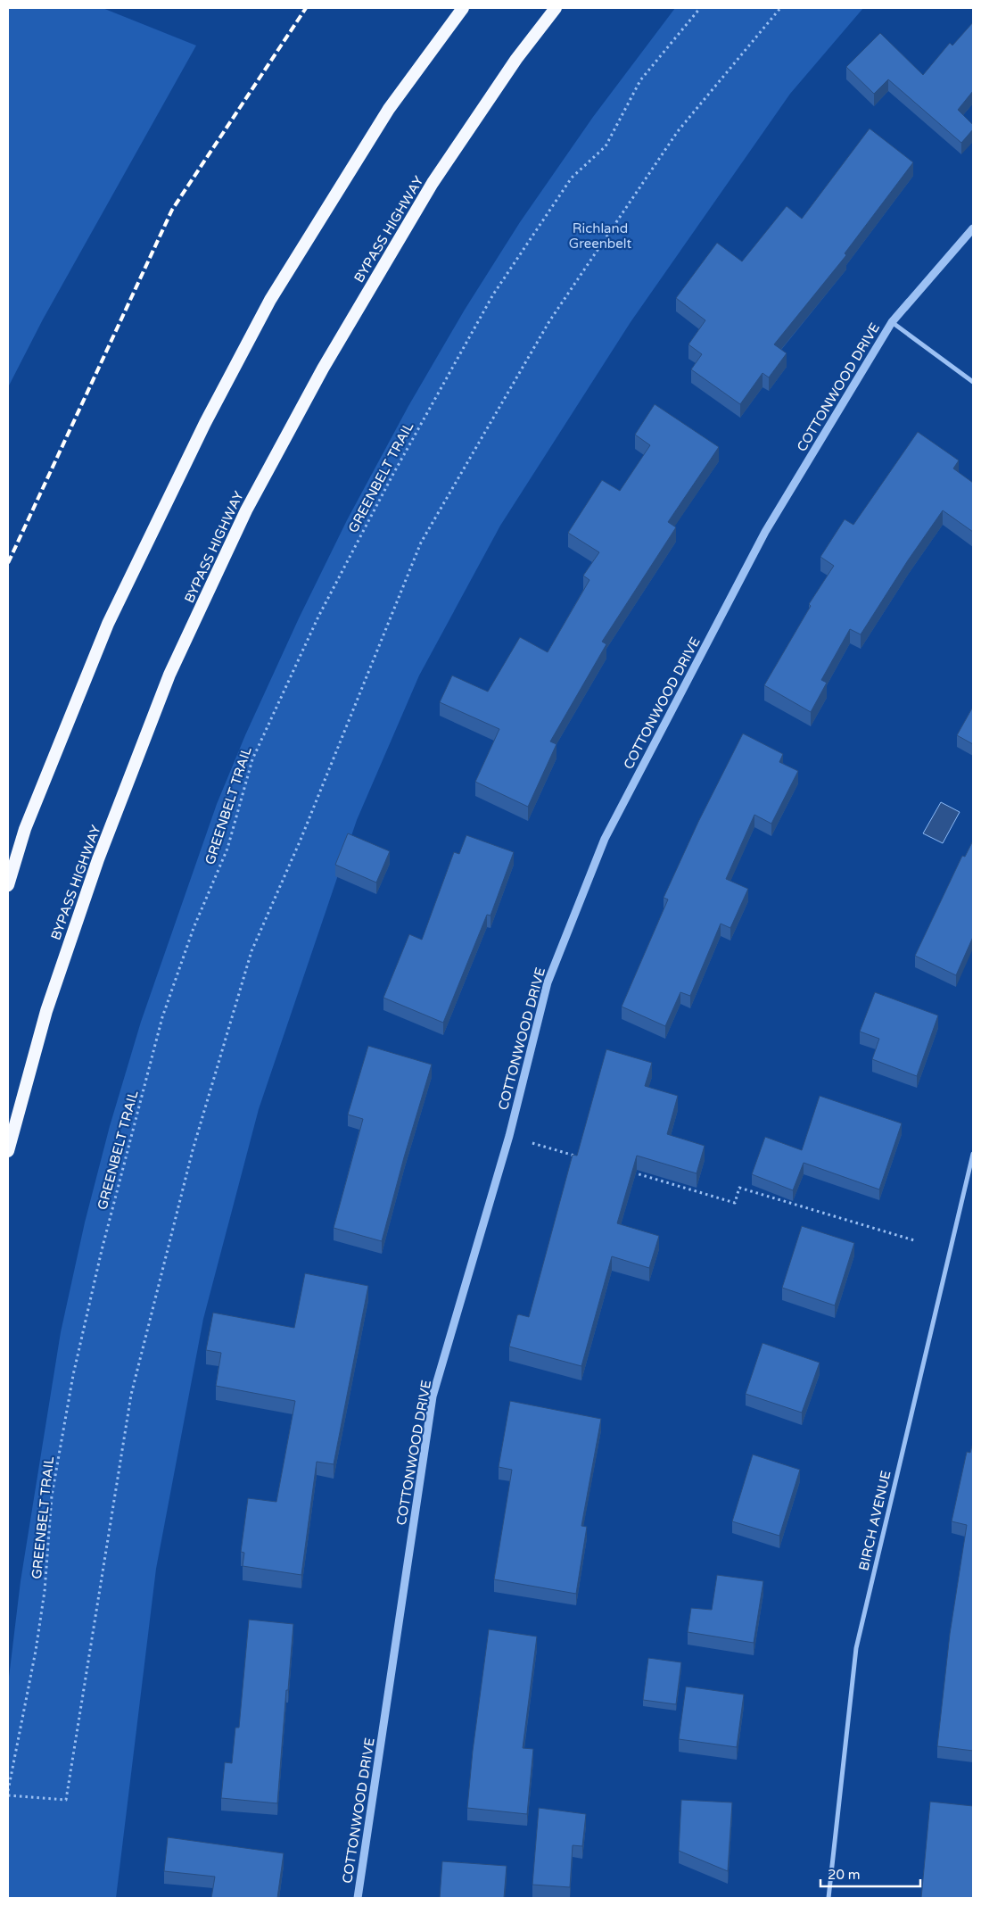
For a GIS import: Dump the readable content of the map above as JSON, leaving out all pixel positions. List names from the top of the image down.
{
  "streets": {
    "highway": ["BYPASS HIGHWAY"],
    "street": ["COTTONWOOD DRIVE", "BIRCH AVENUE"],
    "path": ["GREENBELT TRAIL"]
  },
  "parks": ["Richland Greenbelt"],
  "scale_bar": "20 m"
}
